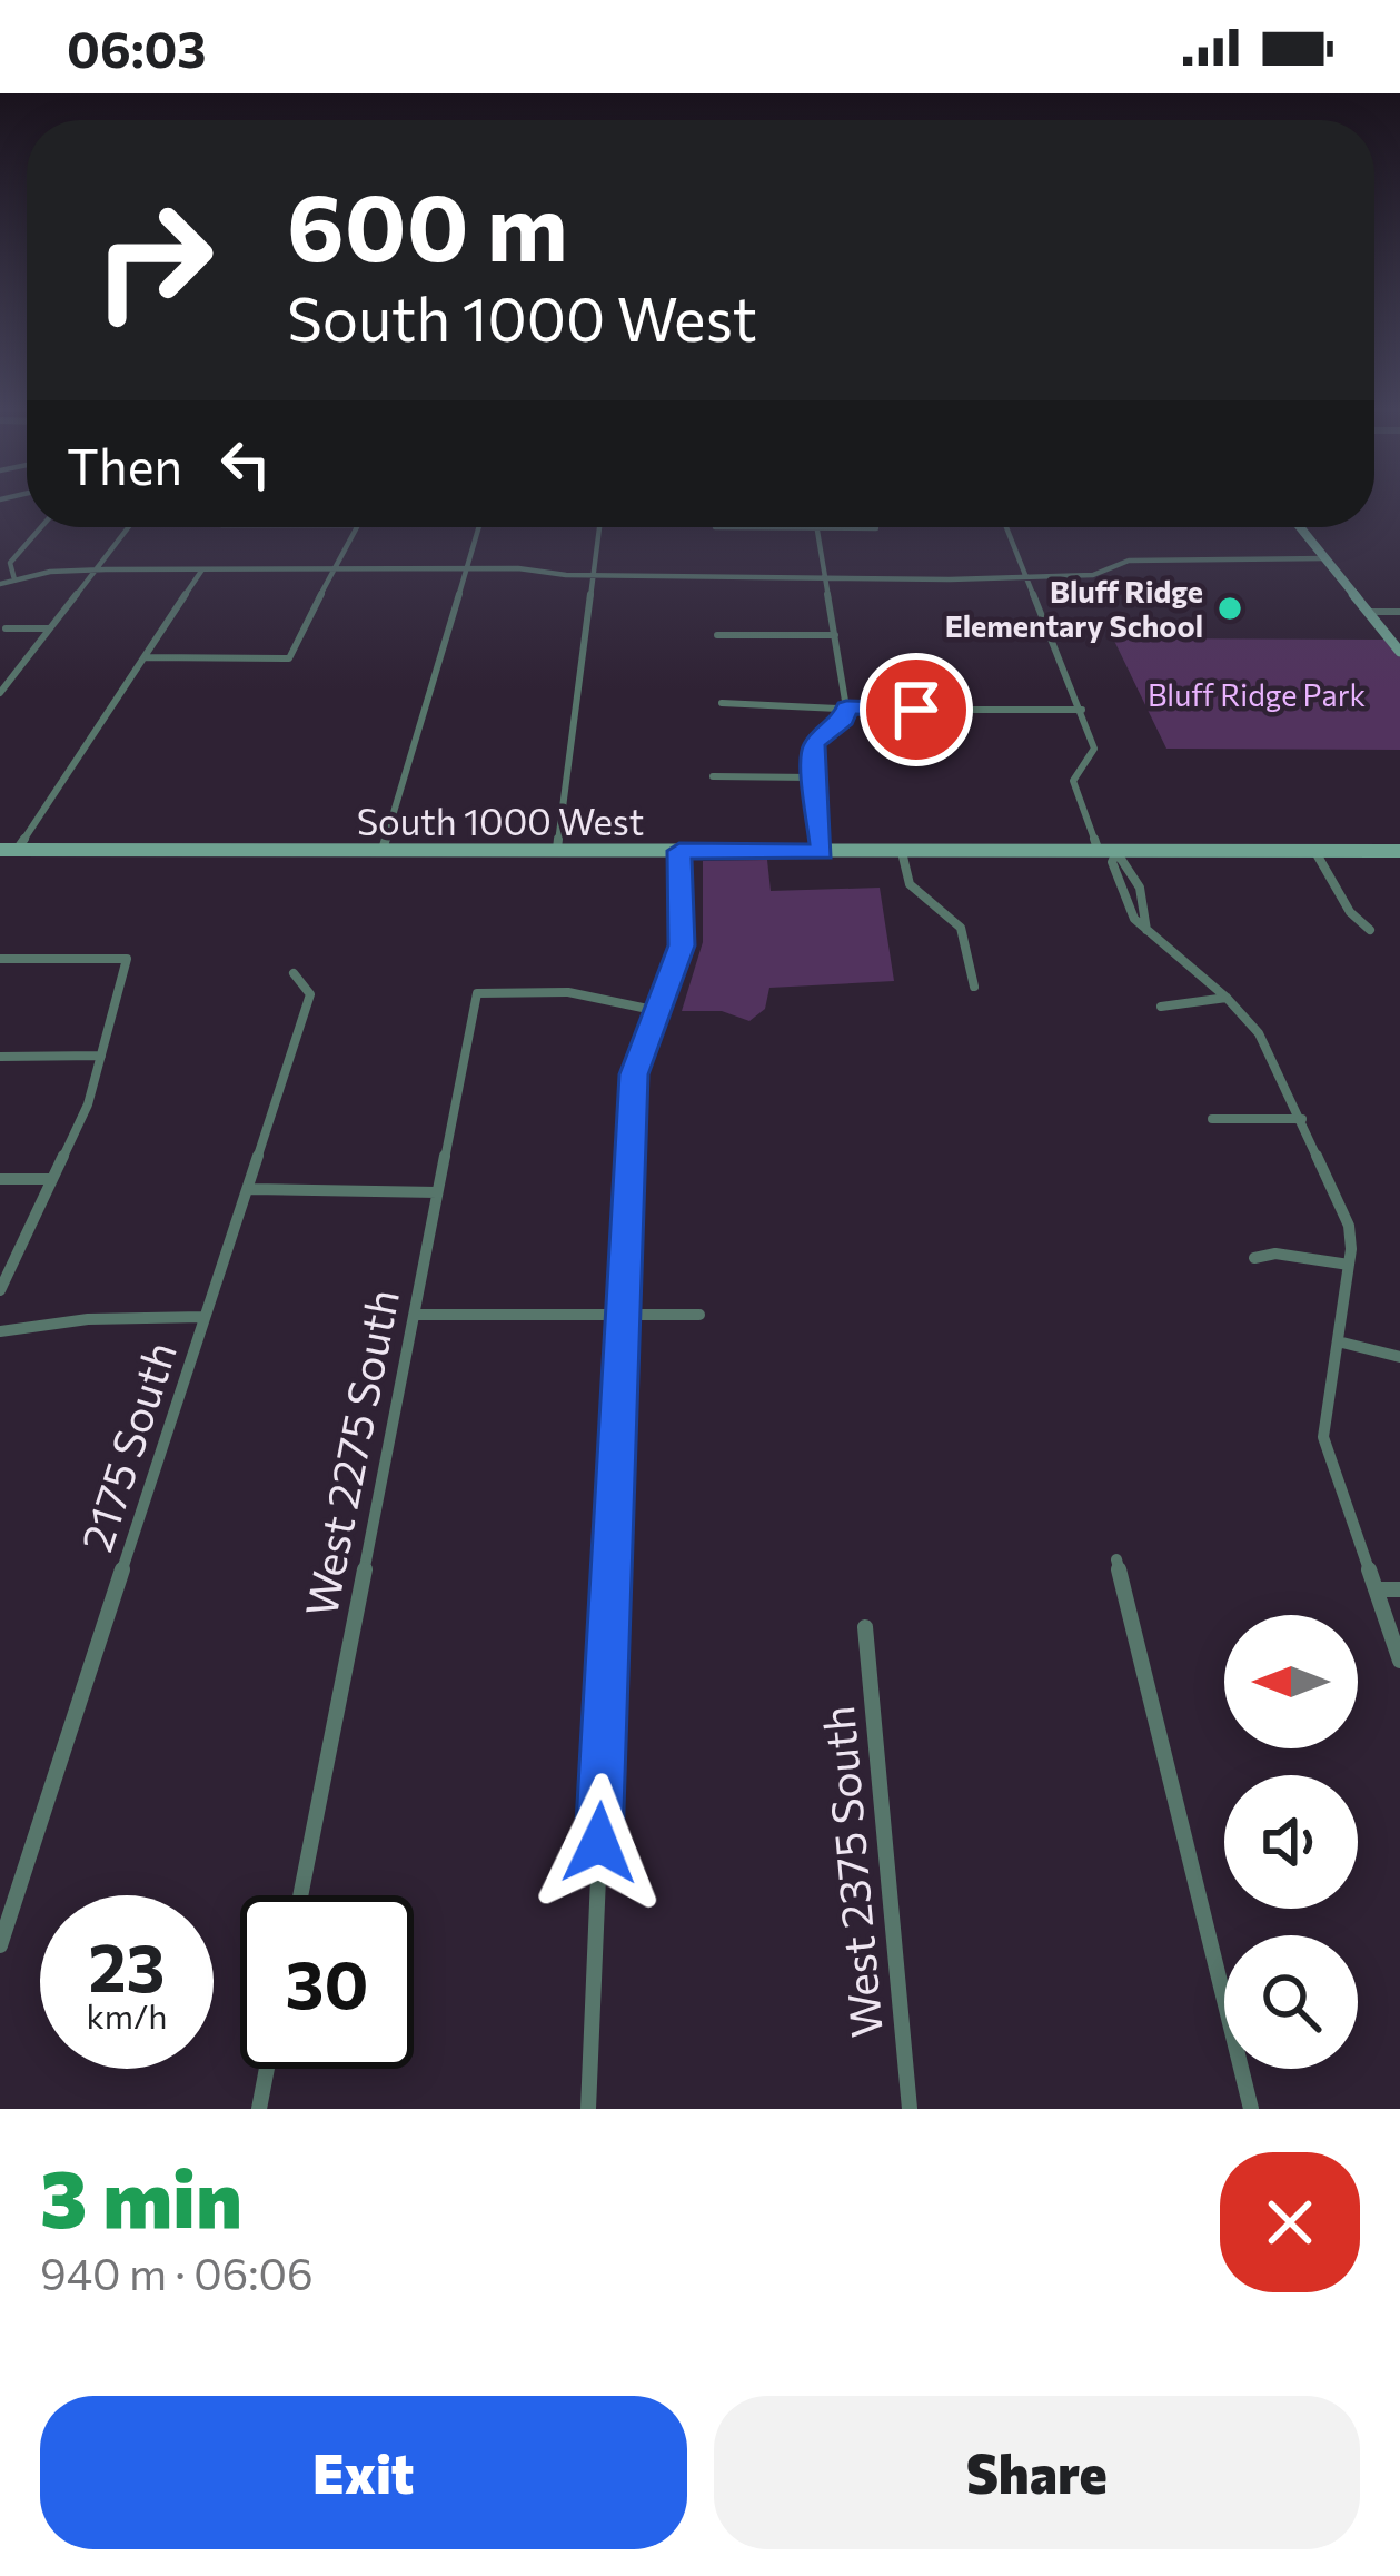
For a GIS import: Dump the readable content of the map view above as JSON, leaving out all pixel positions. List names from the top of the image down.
{
  "streets": {
    "main road": ["South 1000 West"],
    "street": ["2175 South", "West 2275 South", "West 2375 South"]
  },
  "parks": ["Bluff Ridge Park"],
  "places": ["Bluff Ridge Elementary School"],
  "north": "left",
  "page": {
    "status": "06:03",
    "turn": ["600 m", "South 1000 West"],
    "then": "Then",
    "speed": "23 km/h",
    "limit": "30",
    "heading": ["3 min", "940 m · 06:06"],
    "buttons": ["Exit", "Share"]
  }
}
